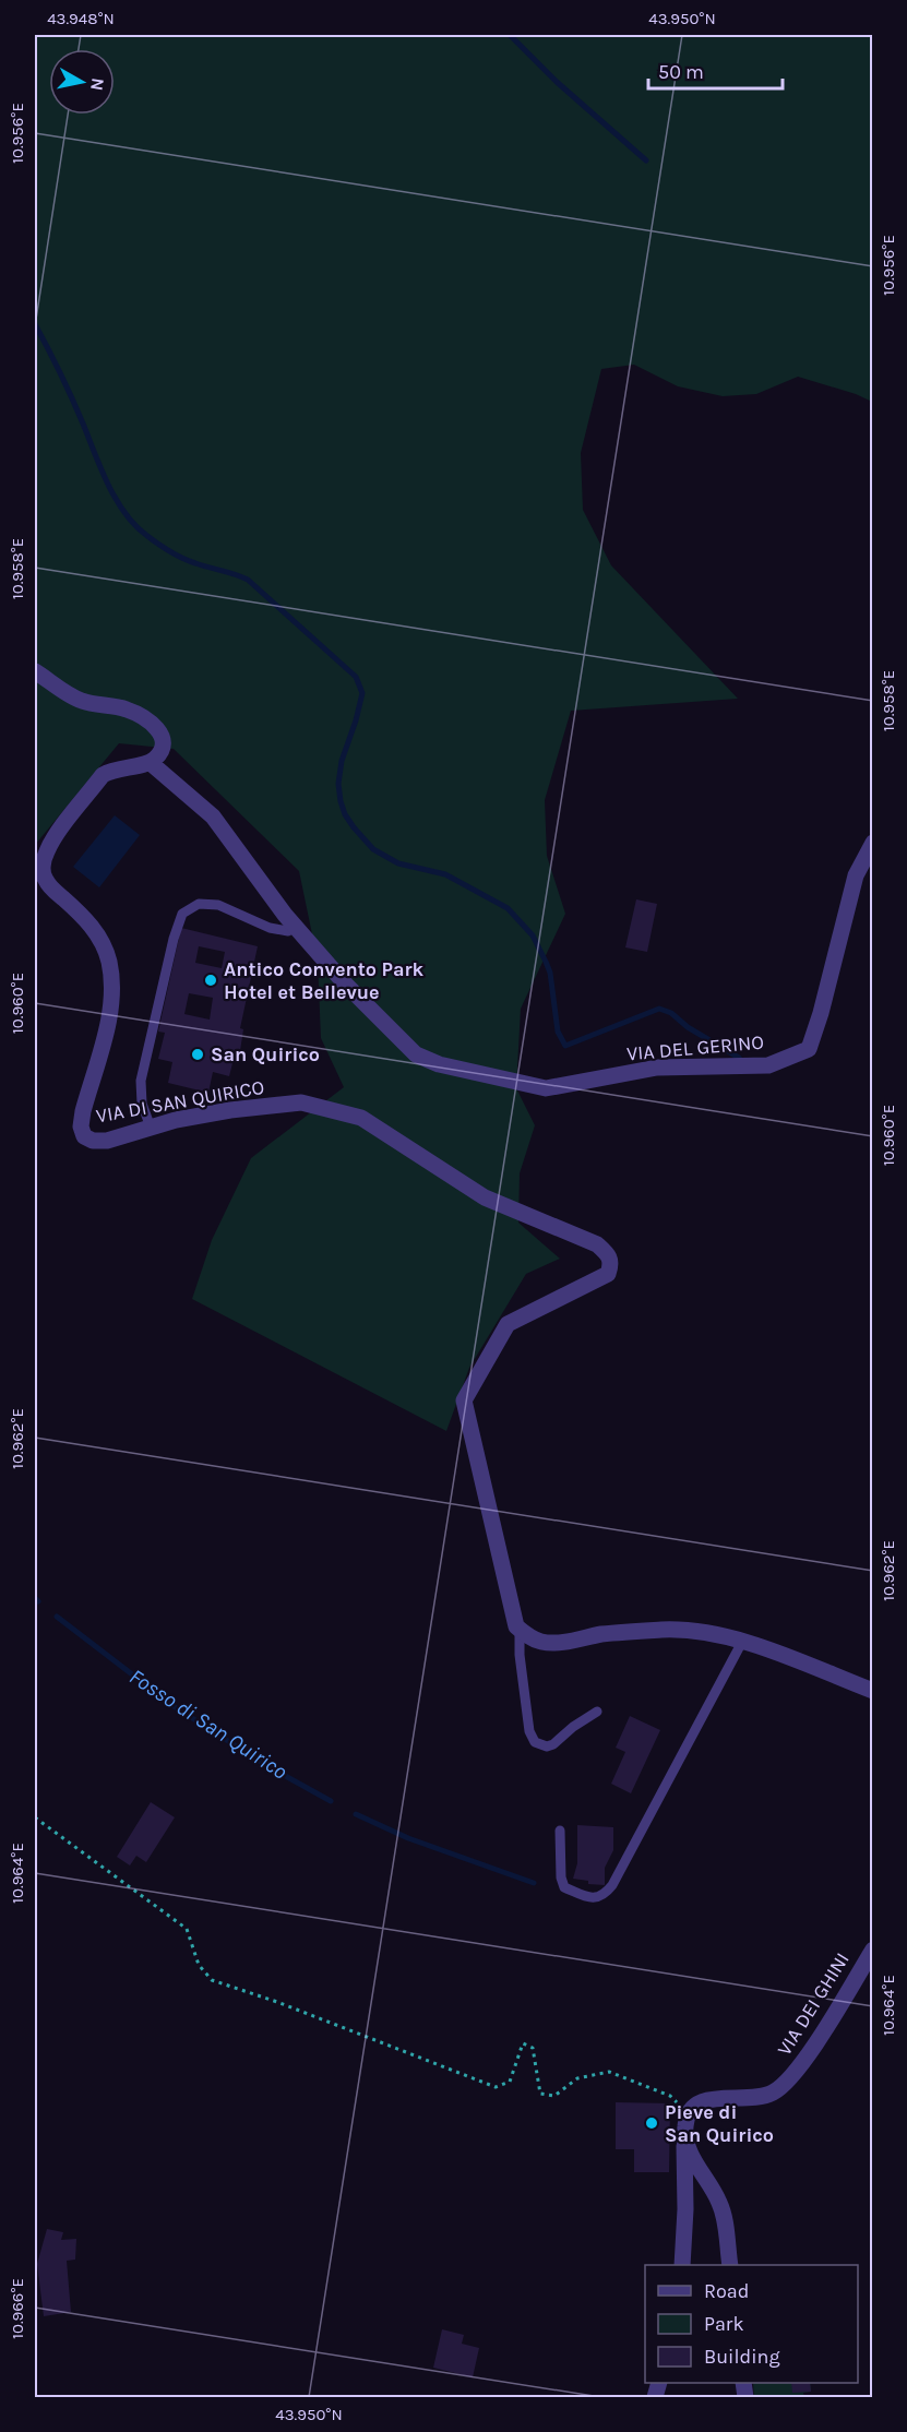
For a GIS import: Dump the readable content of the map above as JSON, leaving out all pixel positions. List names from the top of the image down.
{
  "streets": {
    "street": ["VIA DEL GERINO", "VIA DI SAN QUIRICO", "VIA DEI GHINI"]
  },
  "crossings": [
    ["VIA DEL GERINO", "VIA DI SAN QUIRICO"]
  ],
  "water": ["Fosso di San Quirico"],
  "places": ["Antico Convento Park Hotel et Bellevue", "San Quirico", "Pieve di San Quirico"],
  "legend": ["Road", "Park", "Building"],
  "scale_bar": "50 m",
  "north": "right",
  "coordinates": [
    "43.948°N",
    "43.950°N",
    "10.956°E",
    "10.958°E",
    "10.960°E",
    "10.962°E",
    "10.964°E",
    "10.966°E"
  ]
}
